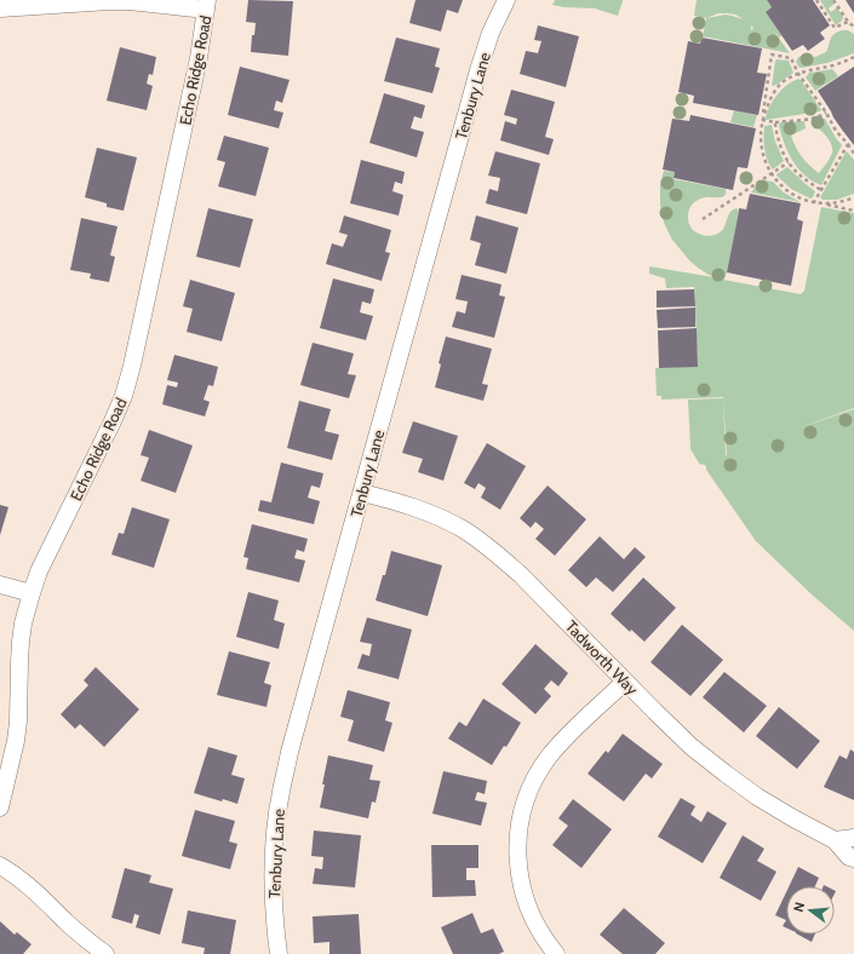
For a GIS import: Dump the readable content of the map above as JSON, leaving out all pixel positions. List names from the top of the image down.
{
  "streets": {
    "street": ["Echo Ridge Road", "Tenbury Lane", "Tadworth Way"]
  },
  "crossings": [
    ["Tenbury Lane", "Tadworth Way"]
  ],
  "north": "left"
}
